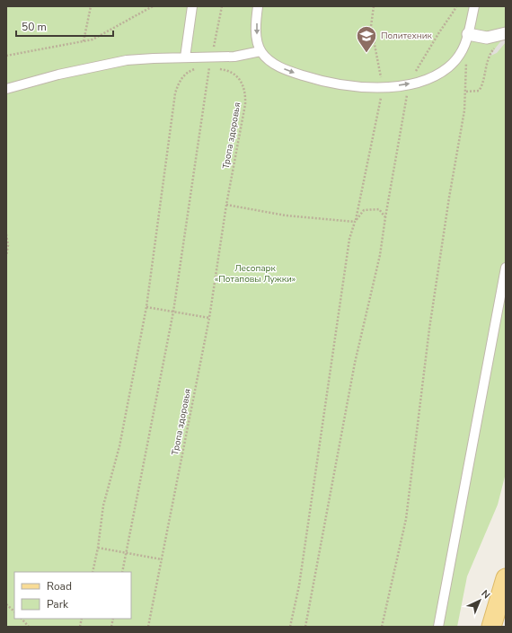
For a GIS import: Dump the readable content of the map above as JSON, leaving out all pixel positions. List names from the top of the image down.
{
  "streets": {
    "path": ["Тропа здоровья"]
  },
  "parks": ["Лесопарк «Потаповы Лужки»"],
  "places": {
    "school or university": ["Политехник"]
  },
  "legend": ["Road", "Park"],
  "scale_bar": "50 m",
  "north": "top right"
}
